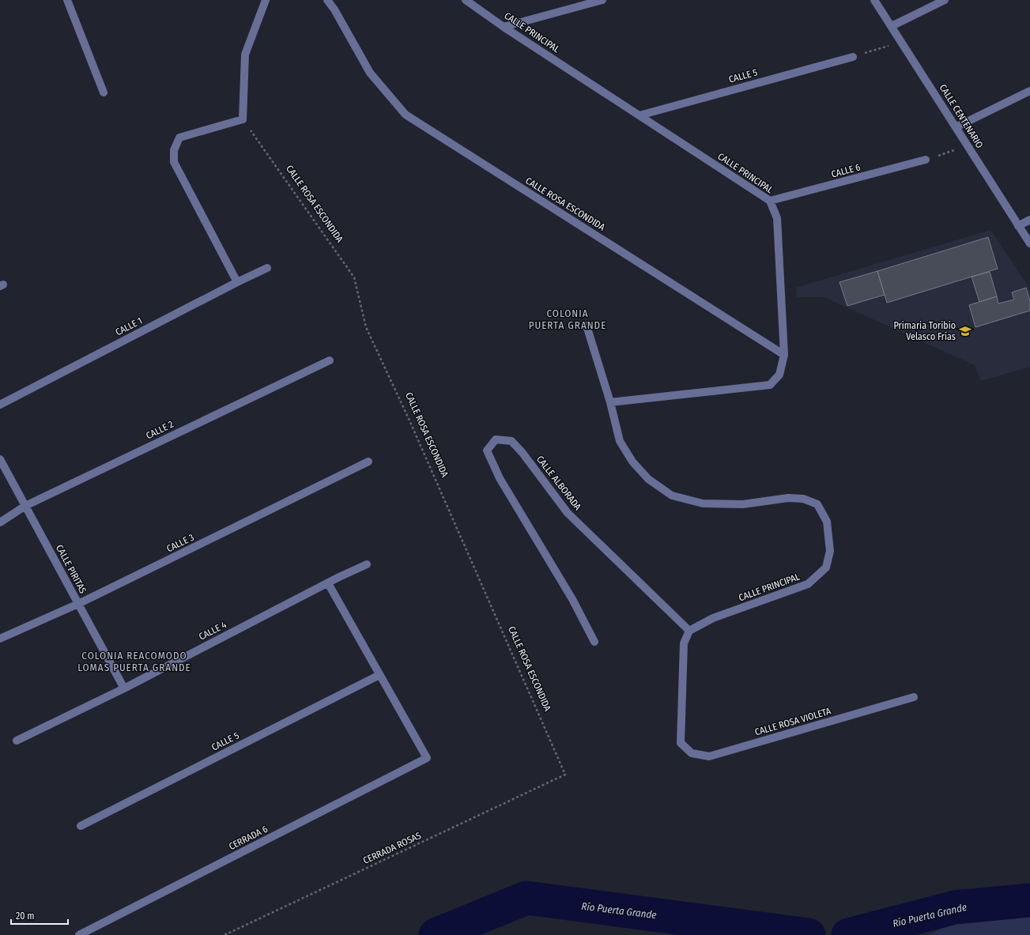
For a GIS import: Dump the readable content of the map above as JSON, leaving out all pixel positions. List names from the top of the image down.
{
  "streets": {
    "street": [
      "CALLE PRINCIPAL",
      "CALLE 5",
      "CALLE CENTENARIO",
      "CALLE 6",
      "CALLE ROSA ESCONDIDA",
      "CALLE 1",
      "CALLE 2",
      "CALLE ALBORADA",
      "CALLE 3",
      "CALLE PIRITAS",
      "CALLE 4",
      "CALLE ROSA VIOLETA",
      "CERRADA 6"
    ],
    "path": ["CERRADA ROSAS"]
  },
  "crossings": [
    ["CALLE PRINCIPAL", "CALLE 5"],
    ["CALLE PRINCIPAL", "CALLE 6"],
    ["CALLE PRINCIPAL", "CALLE ROSA ESCONDIDA"],
    ["CALLE PRINCIPAL", "CALLE ALBORADA"],
    ["CALLE PRINCIPAL", "CALLE ROSA VIOLETA"],
    ["CALLE 5", "CERRADA 6"],
    ["CALLE ROSA ESCONDIDA", "CERRADA ROSAS"],
    ["CALLE 2", "CALLE PIRITAS"],
    ["CALLE ALBORADA", "CALLE ROSA VIOLETA"],
    ["CALLE 3", "CALLE PIRITAS"],
    ["CALLE PIRITAS", "CALLE 4"]
  ],
  "districts": ["COLONIA PUERTA GRANDE", "COLONIA REACOMODO LOMAS PUERTA GRANDE"],
  "water": ["Río Puerta Grande"],
  "places": {
    "school or university": ["Primaria Toribio Velasco Frías"]
  },
  "scale_bar": "20 m"
}
